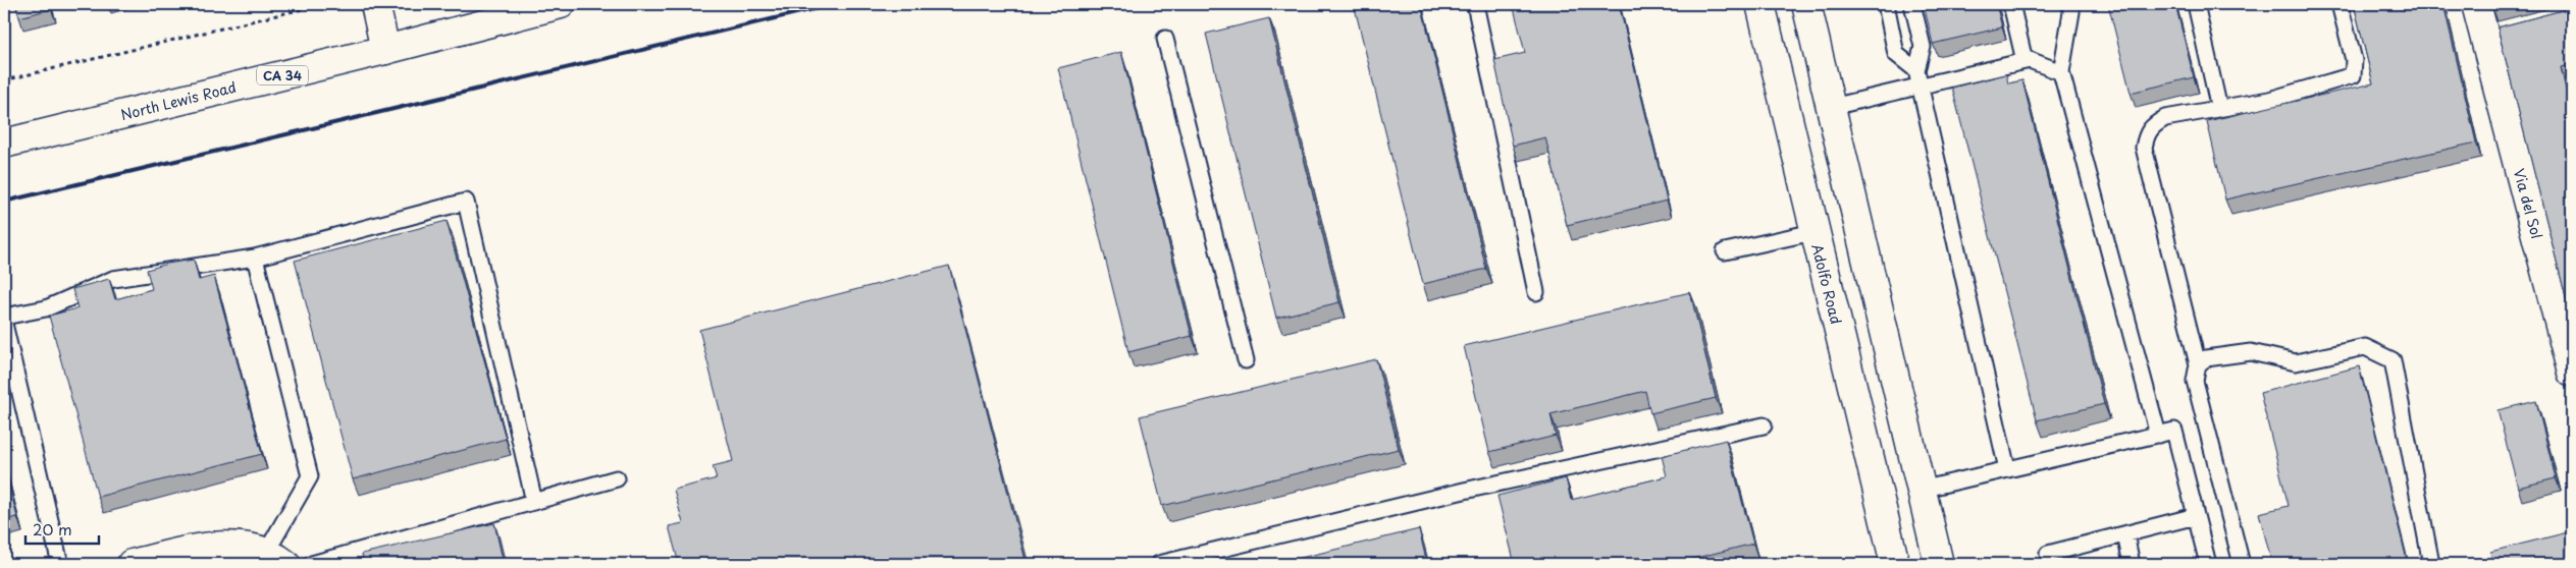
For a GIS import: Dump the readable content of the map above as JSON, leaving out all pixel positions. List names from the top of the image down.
{
  "streets": {
    "main road": [
      "CA 34",
      "North Lewis Road",
      "Via del Sol",
      "Adolfo Road"
    ]
  },
  "scale_bar": "20 m"
}
